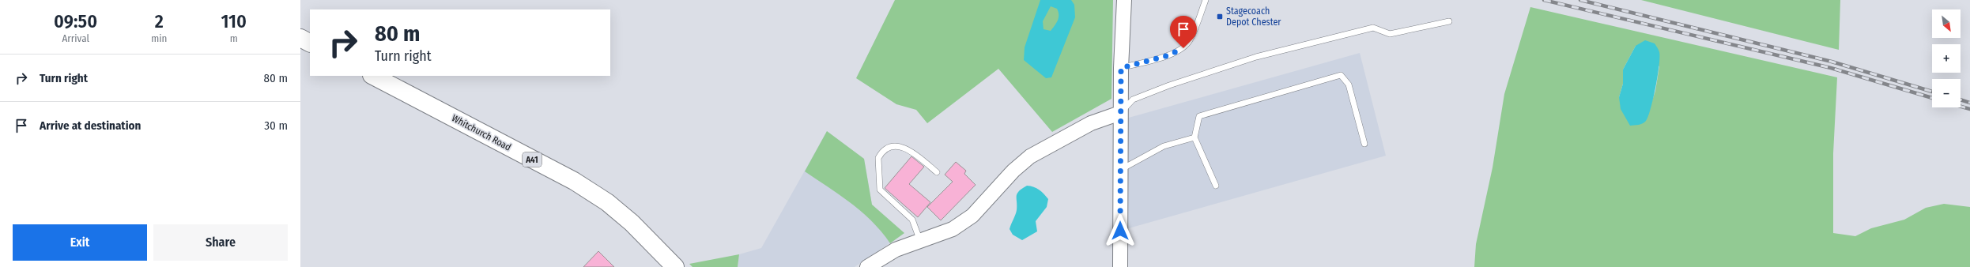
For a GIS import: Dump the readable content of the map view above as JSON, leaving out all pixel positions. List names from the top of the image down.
{
  "streets": {
    "highway": ["Whitchurch Road", "A41"]
  },
  "places": {
    "transit": ["Stagecoach Depot Chester"]
  },
  "north": "bottom right",
  "page": {
    "eta": [
      "09:50",
      "Arrival",
      "2",
      "min",
      "110",
      "m"
    ],
    "map_buttons": ["+", "−"],
    "turn": ["80 m", "Turn right"],
    "list": [
      {
        "name": "Turn right",
        "value": "80 m"
      },
      {
        "name": "Arrive at destination",
        "value": "30 m"
      }
    ],
    "buttons": ["Exit", "Share"]
  }
}
